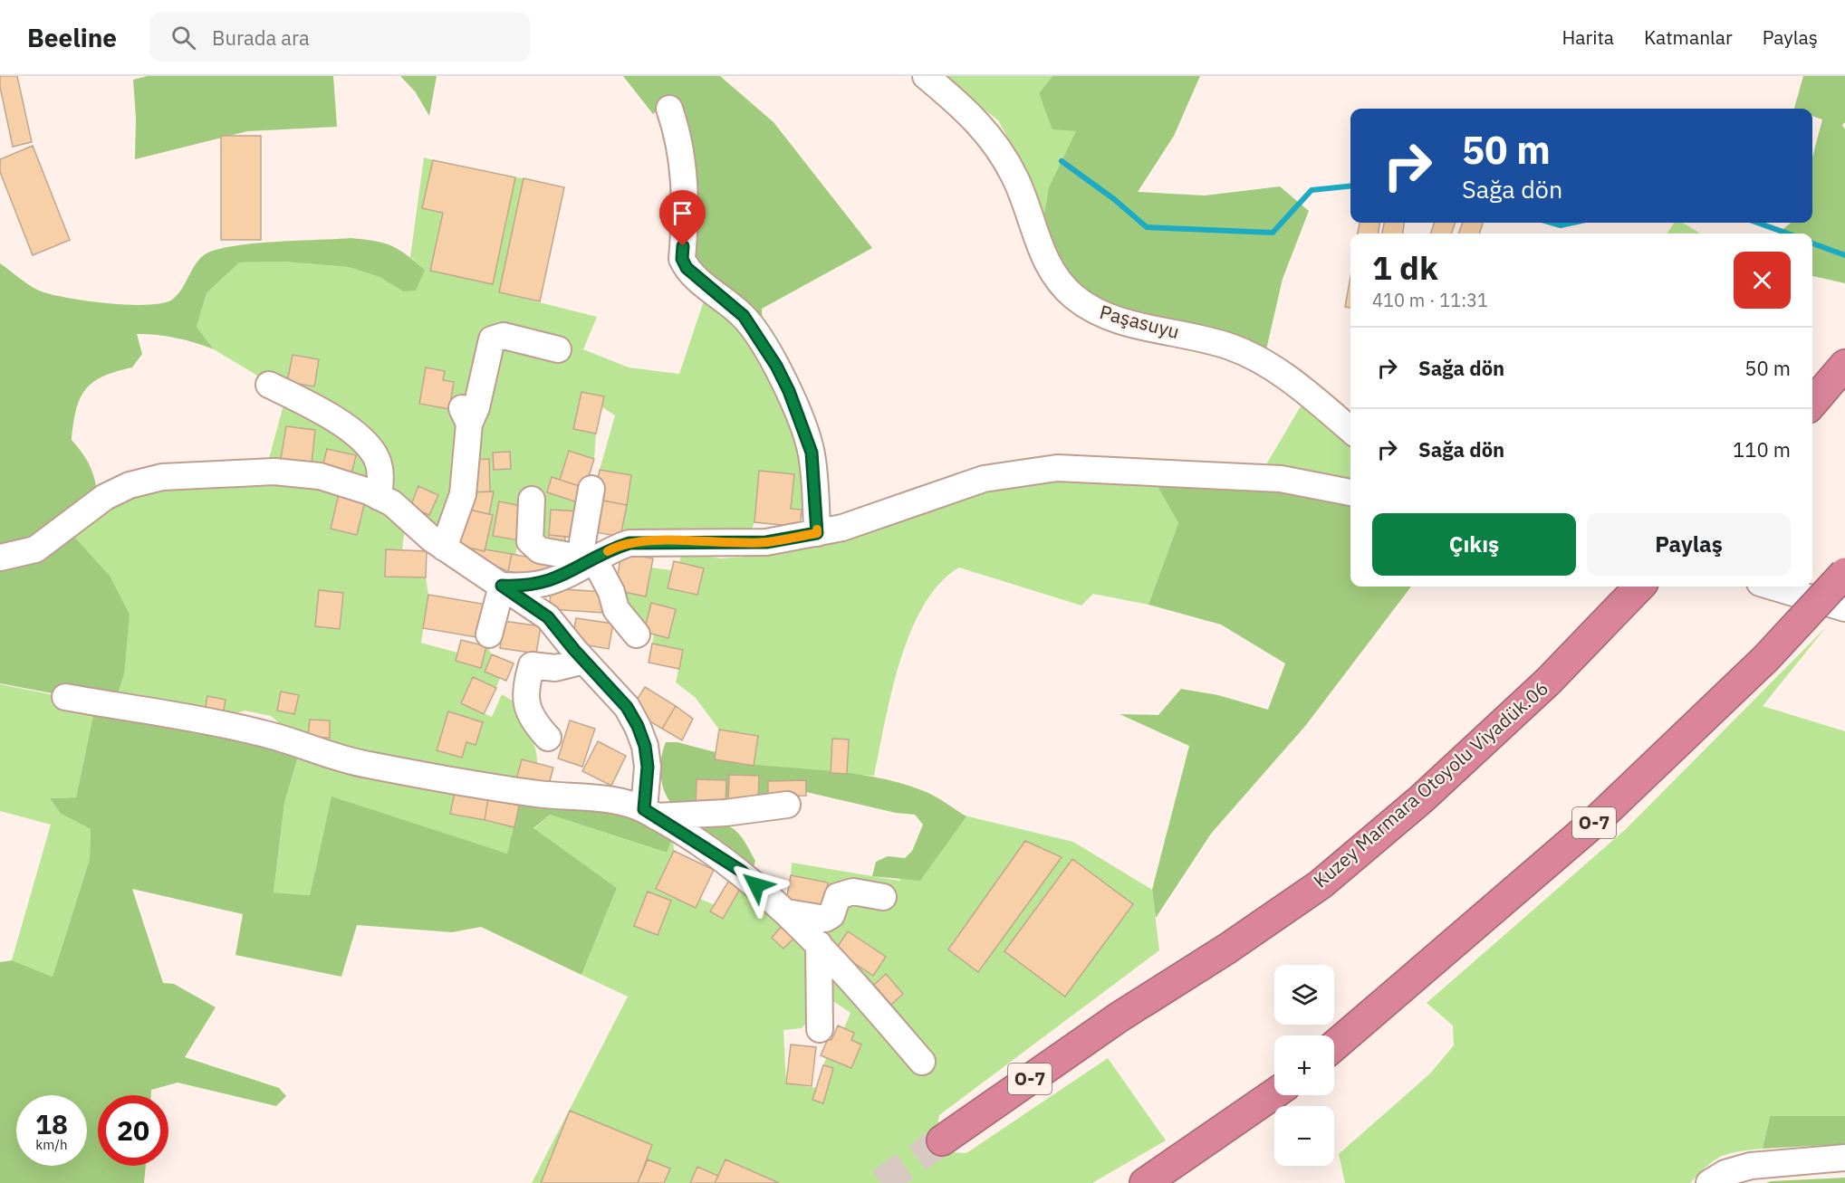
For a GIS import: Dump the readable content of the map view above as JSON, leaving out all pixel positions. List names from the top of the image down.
{
  "streets": {
    "highway": ["Kuzey Marmara Otoyolu Viyadük.06", "O-7"],
    "street": ["Paşasuyu"]
  },
  "page": {
    "header": "Beeline",
    "search": "Burada ara",
    "nav": ["Harita", "Katmanlar", "Paylaş"],
    "turn": ["50 m", "Sağa dön"],
    "heading": ["1 dk", "410 m · 11:31"],
    "list": [
      {
        "name": "Sağa dön",
        "value": "50 m"
      },
      {
        "name": "Sağa dön",
        "value": "110 m"
      }
    ],
    "buttons": ["Çıkış", "Paylaş"],
    "map_buttons": ["+", "−"],
    "speed": "18 km/h",
    "limit": "20"
  }
}
